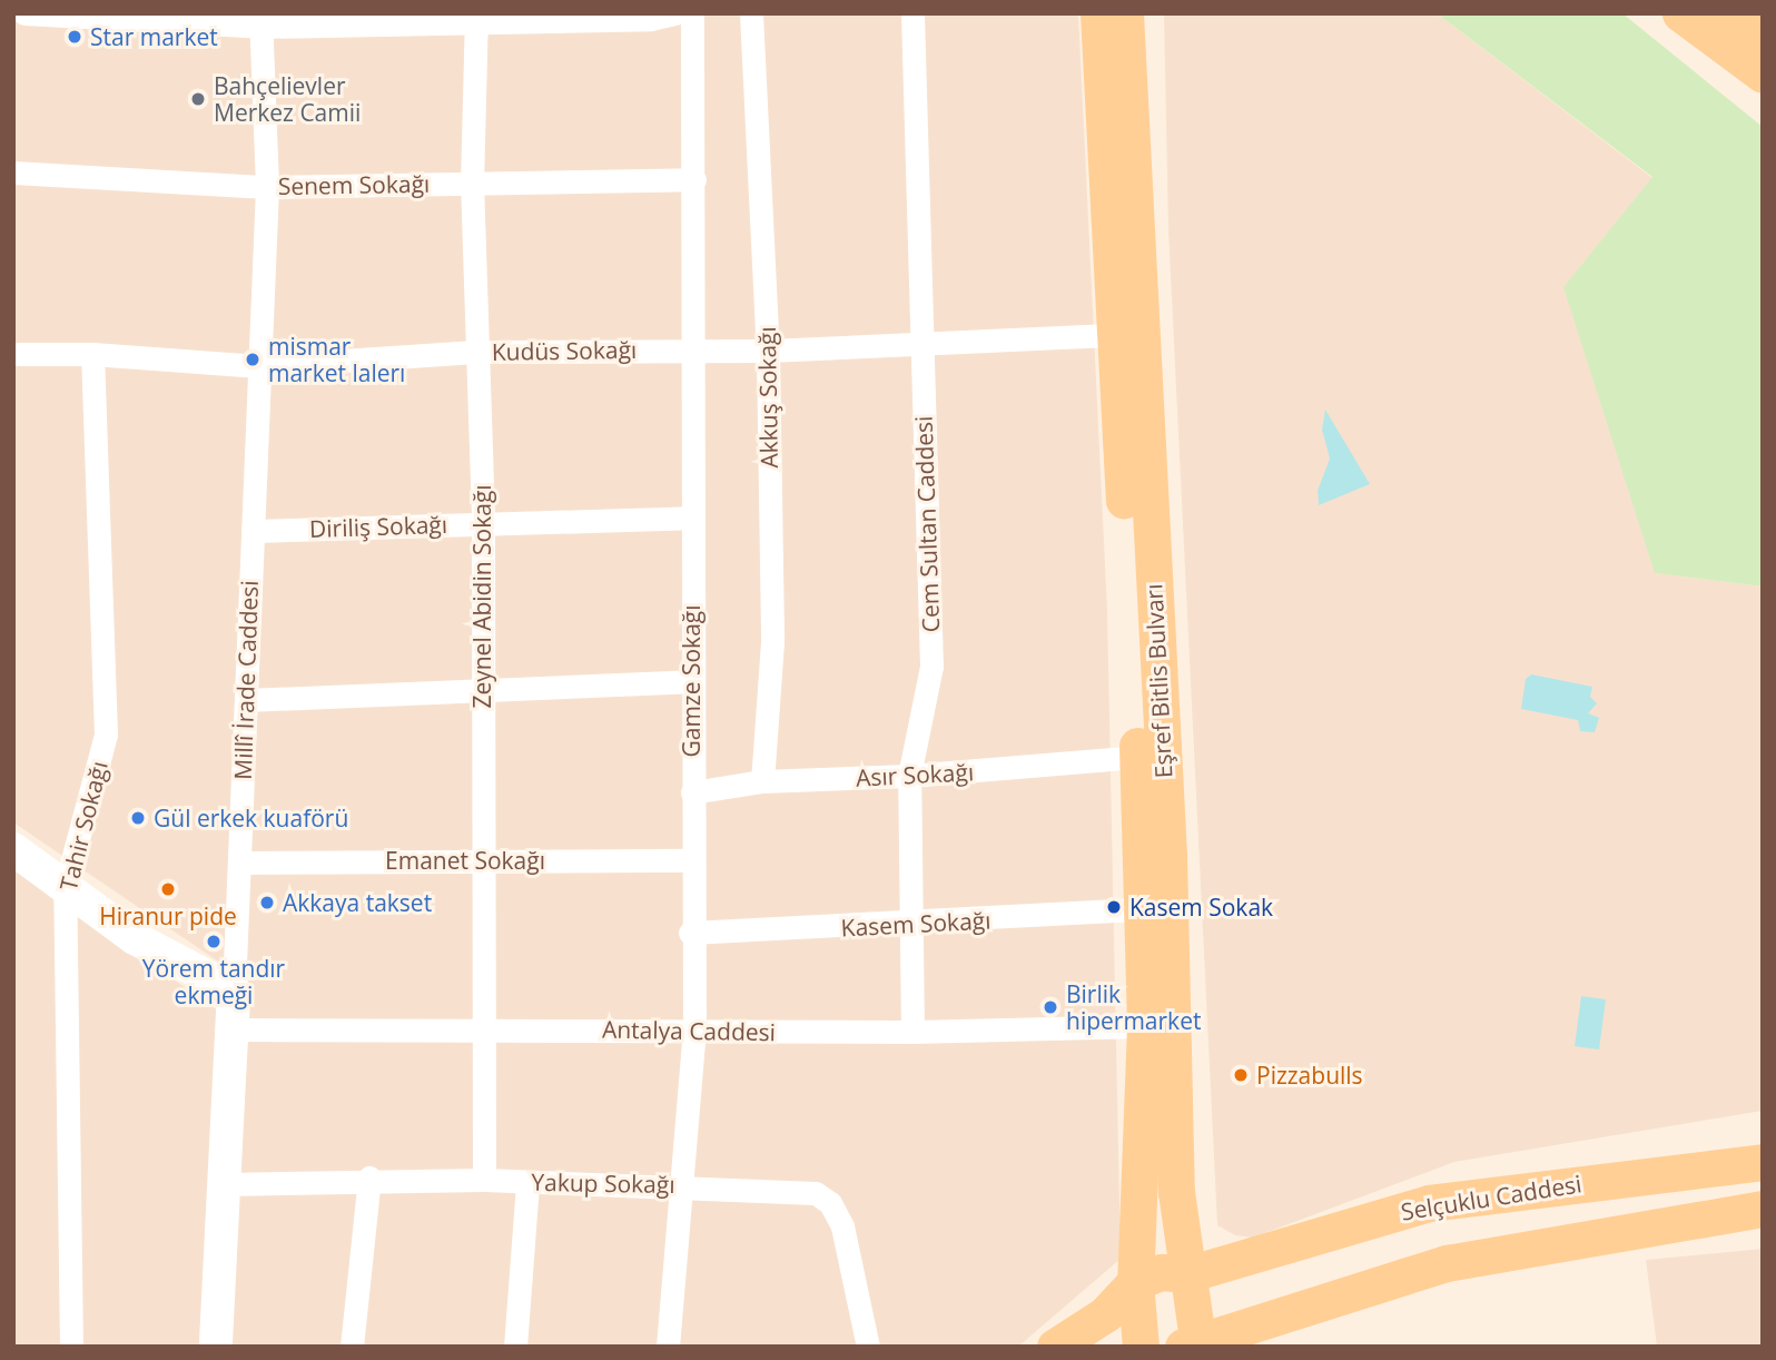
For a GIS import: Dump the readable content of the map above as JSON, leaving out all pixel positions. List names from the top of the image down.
{
  "streets": {
    "main road": ["Eşref Bitlis Bulvarı", "Selçuklu Caddesi"],
    "street": [
      "Senem Sokağı",
      "Kudüs Sokağı",
      "Akkuş Sokağı",
      "Cem Sultan Caddesi",
      "Diriliş Sokağı",
      "Zeynel Abidin Sokağı",
      "Millî İrade Caddesi",
      "Gamze Sokağı",
      "Asır Sokağı",
      "Tahir Sokağı",
      "Emanet Sokağı",
      "Kasem Sokağı",
      "Antalya Caddesi",
      "Yakup Sokağı"
    ]
  },
  "crossings": [
    ["Senem Sokağı", "Zeynel Abidin Sokağı"],
    ["Senem Sokağı", "Millî İrade Caddesi"],
    ["Senem Sokağı", "Gamze Sokağı"],
    ["Kudüs Sokağı", "Akkuş Sokağı"],
    ["Kudüs Sokağı", "Cem Sultan Caddesi"],
    ["Kudüs Sokağı", "Zeynel Abidin Sokağı"],
    ["Kudüs Sokağı", "Millî İrade Caddesi"],
    ["Kudüs Sokağı", "Gamze Sokağı"],
    ["Kudüs Sokağı", "Eşref Bitlis Bulvarı"],
    ["Kudüs Sokağı", "Tahir Sokağı"],
    ["Akkuş Sokağı", "Asır Sokağı"],
    ["Cem Sultan Caddesi", "Asır Sokağı"],
    ["Cem Sultan Caddesi", "Kasem Sokağı"],
    ["Cem Sultan Caddesi", "Antalya Caddesi"],
    ["Diriliş Sokağı", "Zeynel Abidin Sokağı"],
    ["Diriliş Sokağı", "Millî İrade Caddesi"],
    ["Diriliş Sokağı", "Gamze Sokağı"],
    ["Zeynel Abidin Sokağı", "Emanet Sokağı"],
    ["Zeynel Abidin Sokağı", "Antalya Caddesi"],
    ["Zeynel Abidin Sokağı", "Yakup Sokağı"],
    ["Millî İrade Caddesi", "Emanet Sokağı"],
    ["Millî İrade Caddesi", "Antalya Caddesi"],
    ["Millî İrade Caddesi", "Yakup Sokağı"],
    ["Gamze Sokağı", "Asır Sokağı"],
    ["Gamze Sokağı", "Emanet Sokağı"],
    ["Gamze Sokağı", "Kasem Sokağı"],
    ["Gamze Sokağı", "Antalya Caddesi"],
    ["Gamze Sokağı", "Yakup Sokağı"],
    ["Eşref Bitlis Bulvarı", "Asır Sokağı"],
    ["Eşref Bitlis Bulvarı", "Kasem Sokağı"],
    ["Eşref Bitlis Bulvarı", "Antalya Caddesi"],
    ["Eşref Bitlis Bulvarı", "Selçuklu Caddesi"]
  ],
  "places": [
    "Star market",
    "Bahçelievler Merkez Camii",
    "mismar market lalerı",
    "Gül erkek kuaförü",
    "Hiranur pide",
    "Akkaya takset",
    "Kasem Sokak",
    "Yörem tandır ekmeği",
    "Birlik hipermarket",
    "Pizzabulls"
  ]
}
